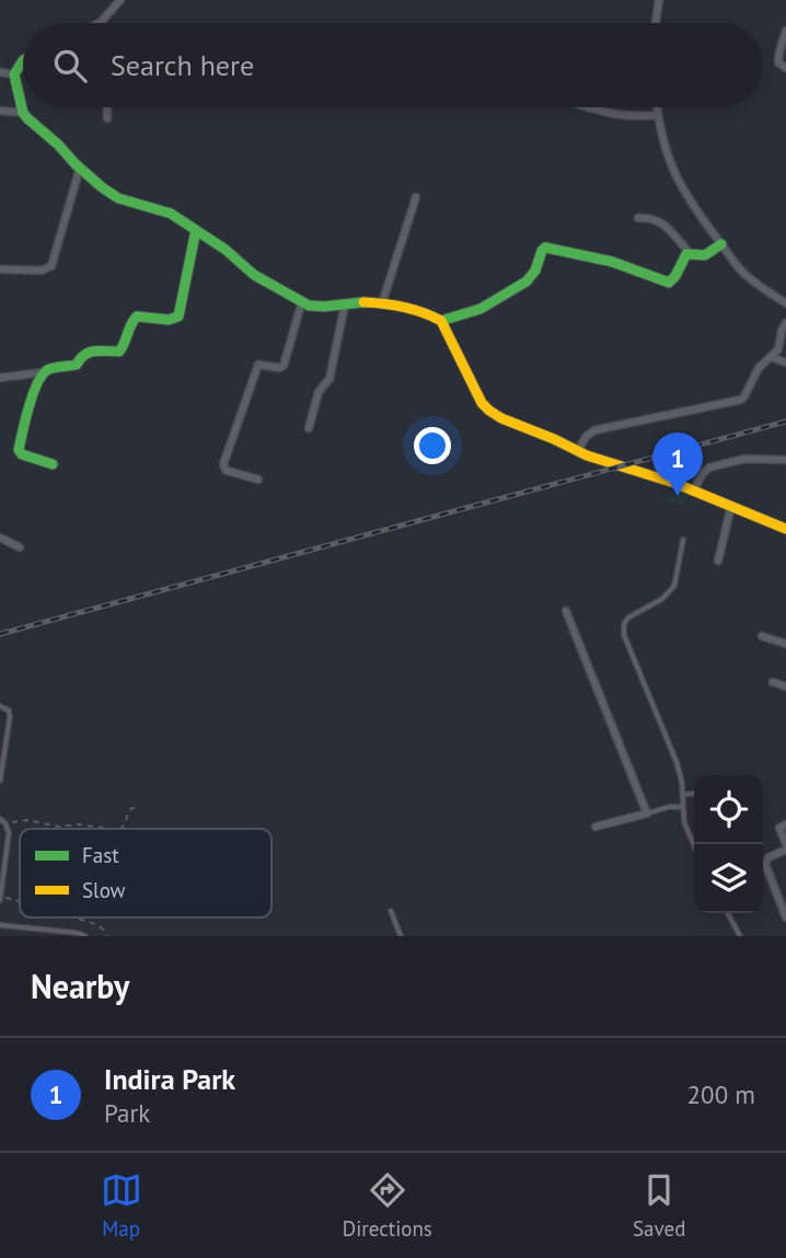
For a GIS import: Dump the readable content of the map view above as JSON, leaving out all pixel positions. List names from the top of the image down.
{
  "legend": ["Fast", "Slow"],
  "page": {
    "search": "Search here",
    "pins": "1",
    "heading": "Nearby",
    "list": [
      {
        "mark": "1",
        "name": "Indira Park",
        "note": "Park",
        "value": "200 m"
      }
    ],
    "nav": ["Map", "Directions", "Saved"]
  }
}
